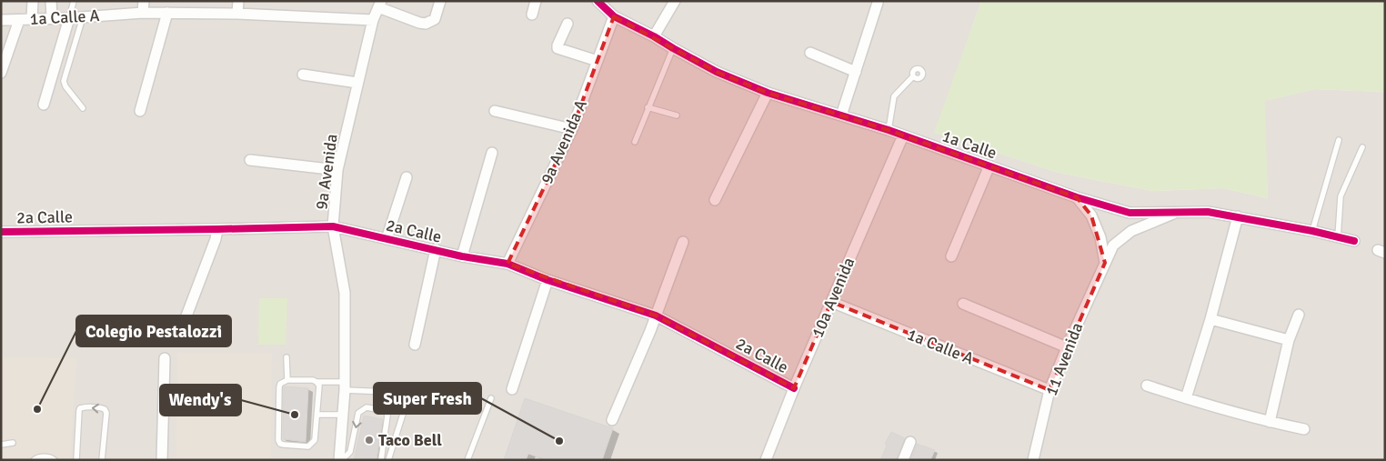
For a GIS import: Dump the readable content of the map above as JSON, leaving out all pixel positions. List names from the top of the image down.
{
  "streets": {
    "street": [
      "1a Calle A",
      "9a Avenida A",
      "1a Calle",
      "9a Avenida",
      "2a Calle",
      "10a Avenida",
      "11 Avenida"
    ]
  },
  "crossings": [
    ["1a Calle A", "9a Avenida"],
    ["1a Calle A", "10a Avenida"],
    ["1a Calle A", "11 Avenida"],
    ["9a Avenida A", "1a Calle"],
    ["9a Avenida A", "2a Calle"],
    ["1a Calle", "10a Avenida"],
    ["1a Calle", "11 Avenida"],
    ["9a Avenida", "2a Calle"],
    ["2a Calle", "10a Avenida"]
  ],
  "places": [
    "Colegio Pestalozzi",
    "Wendy's",
    "Taco Bell",
    "Super Fresh"
  ]
}
